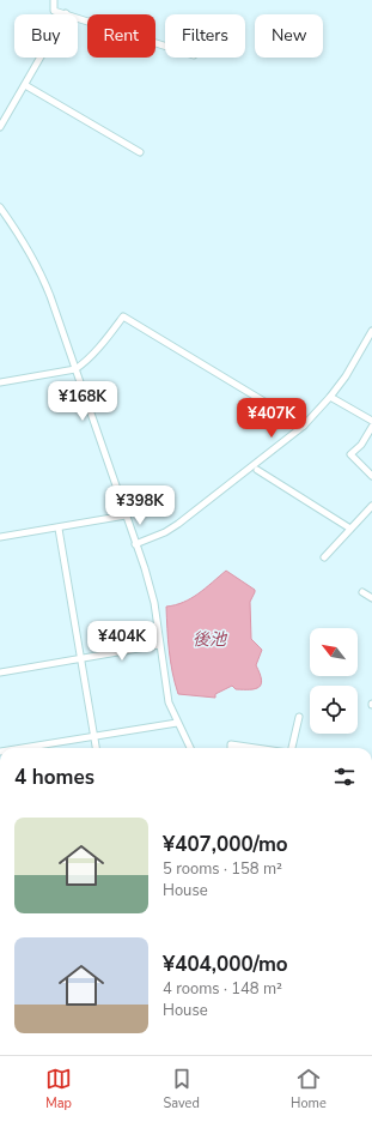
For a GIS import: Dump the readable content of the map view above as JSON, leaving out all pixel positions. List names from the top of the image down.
{
  "water": ["後池"],
  "north": "top left",
  "page": {
    "chip": [
      "Buy",
      "Rent",
      "Filters",
      "New"
    ],
    "price": [
      "¥168K",
      "¥407K",
      "¥398K",
      "¥404K"
    ],
    "heading": "4 homes",
    "list": [
      {
        "name": "¥407,000/mo",
        "note": "5 rooms · 158 m² · House"
      },
      {
        "name": "¥404,000/mo",
        "note": "4 rooms · 148 m² · House"
      }
    ],
    "tabs": ["Map", "Saved", "Home"]
  }
}
